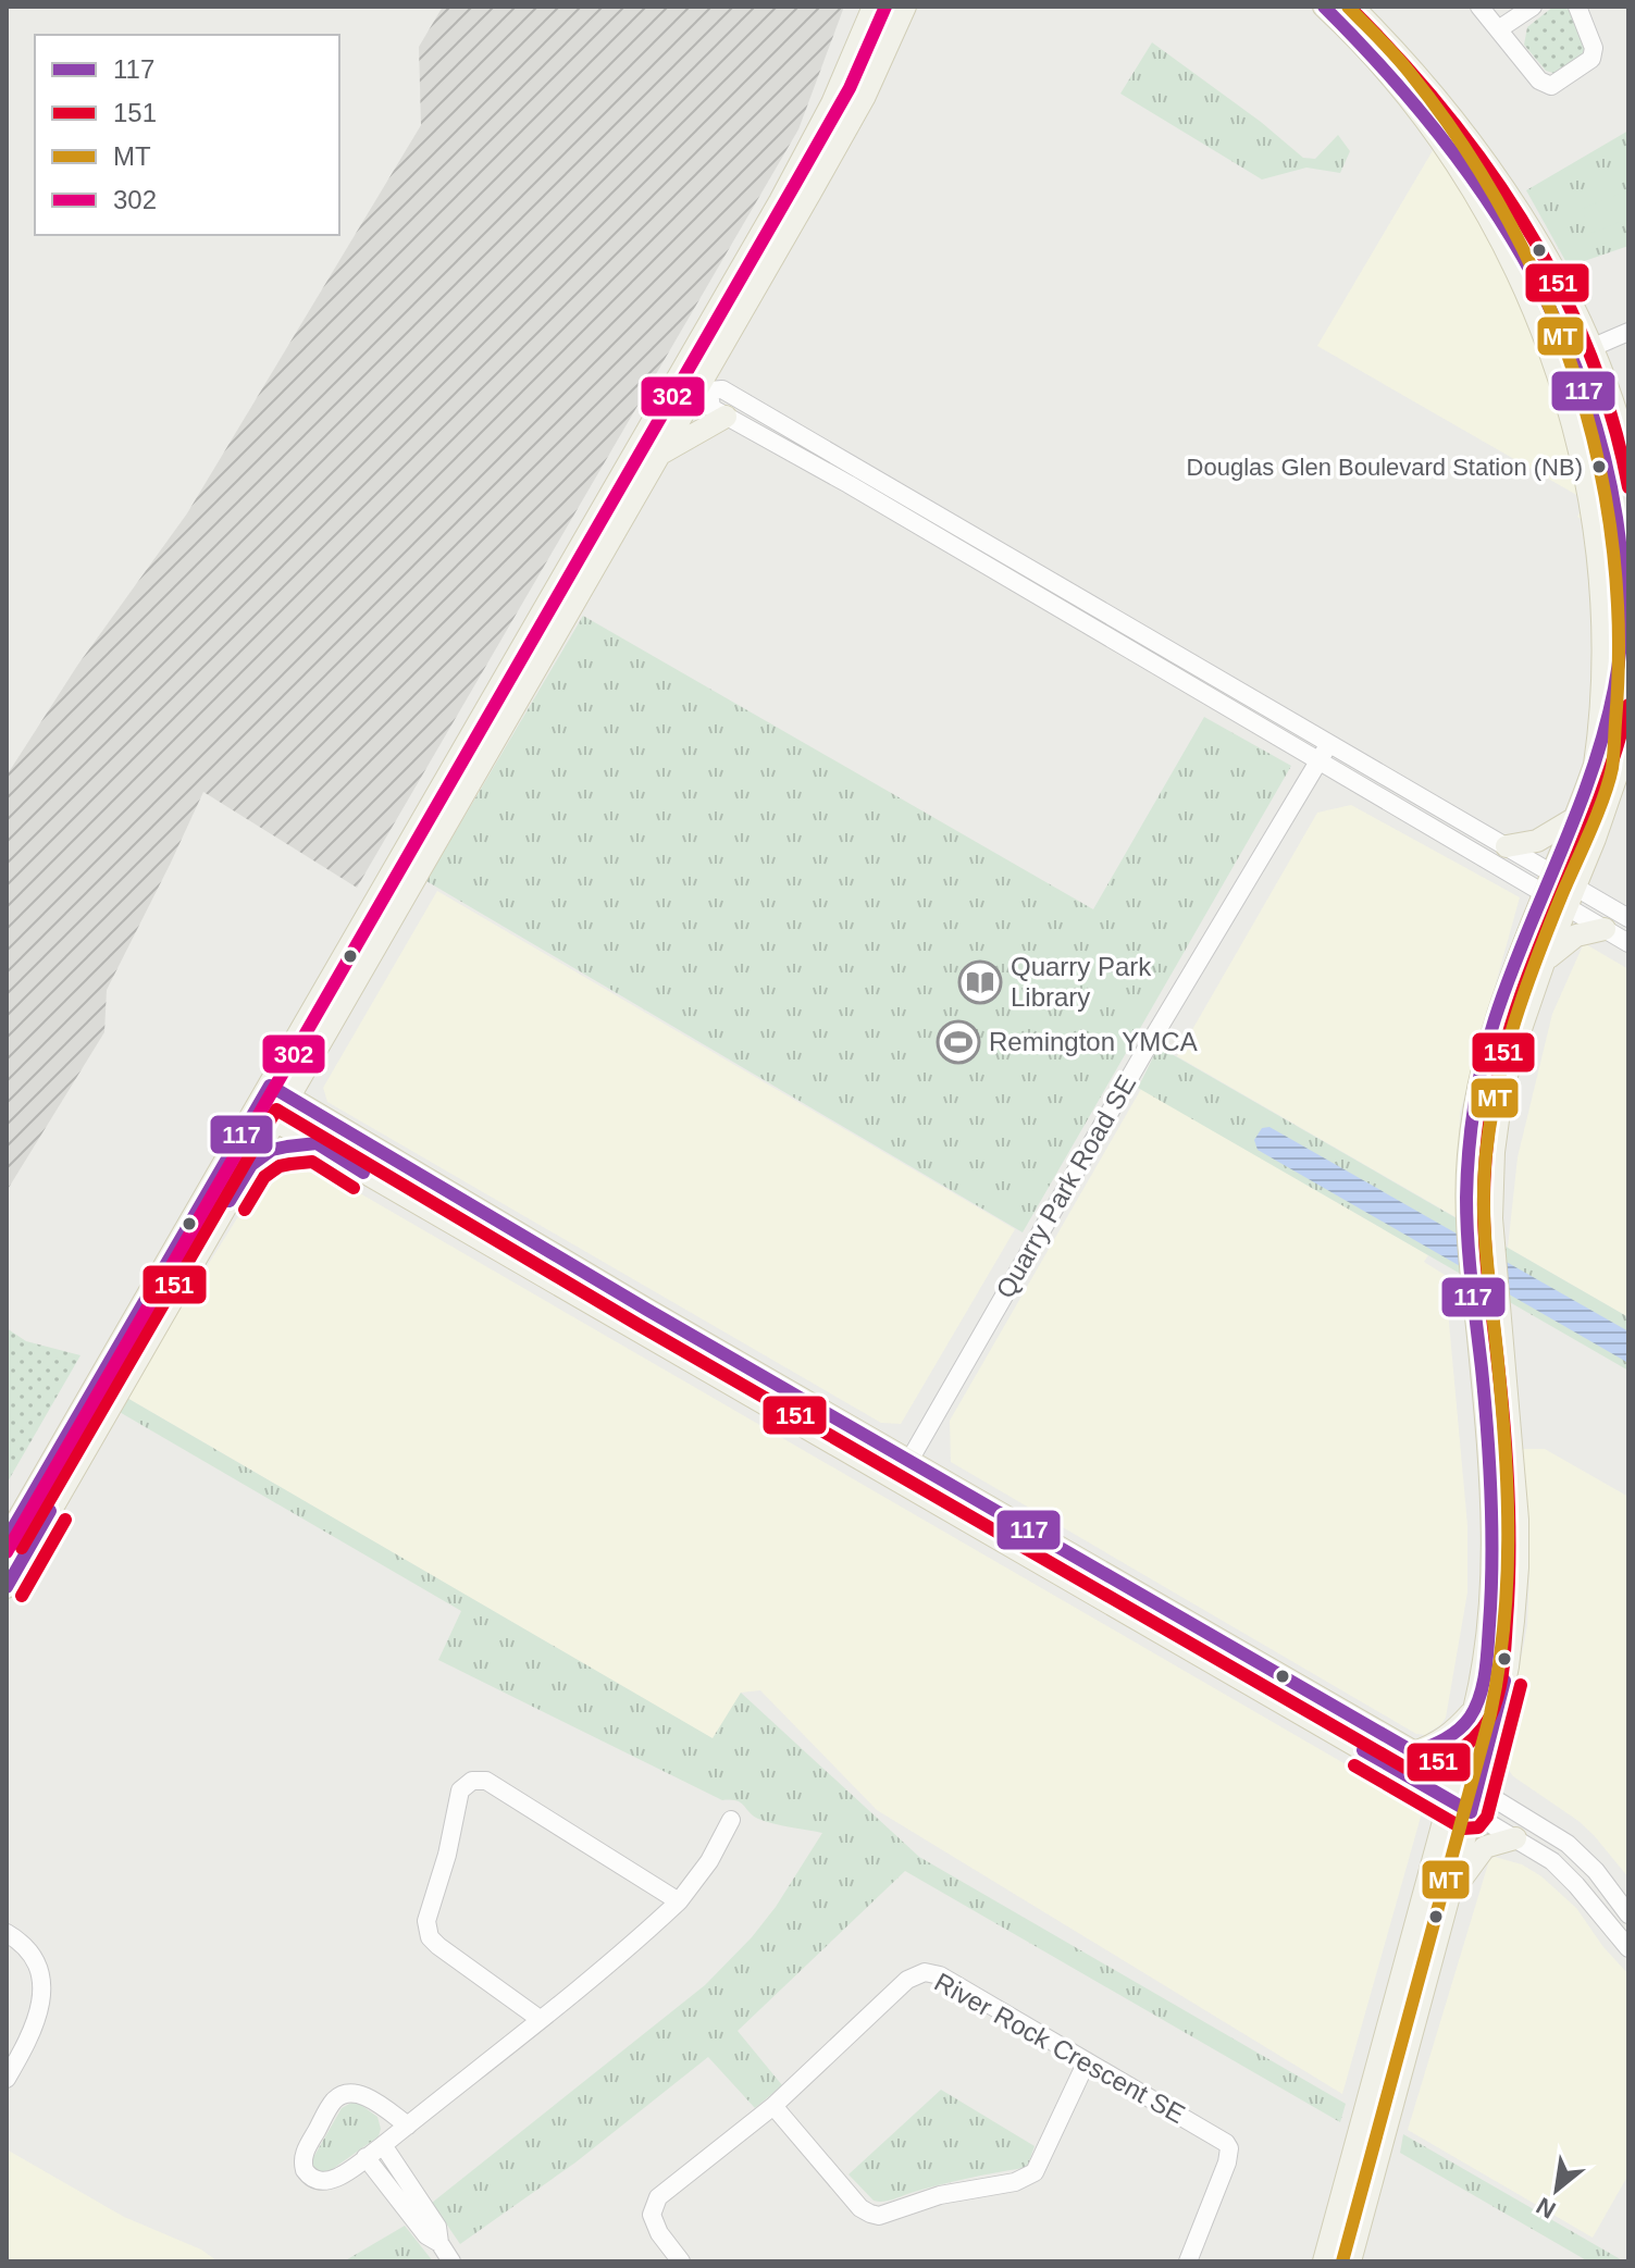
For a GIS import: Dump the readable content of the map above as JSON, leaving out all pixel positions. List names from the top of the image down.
{
  "streets": {
    "street": ["Quarry Park Road SE", "River Rock Crescent SE"]
  },
  "places": {
    "other": ["Douglas Glen Boulevard Station (NB)"],
    "library": ["Quarry Park Library"],
    "sports": ["Remington YMCA"]
  },
  "lines": [
    "transit line 117",
    "transit line 151",
    "transit line MT",
    "transit line 302"
  ],
  "legend": [
    "117",
    "151",
    "MT",
    "302"
  ],
  "north": "bottom left"
}
